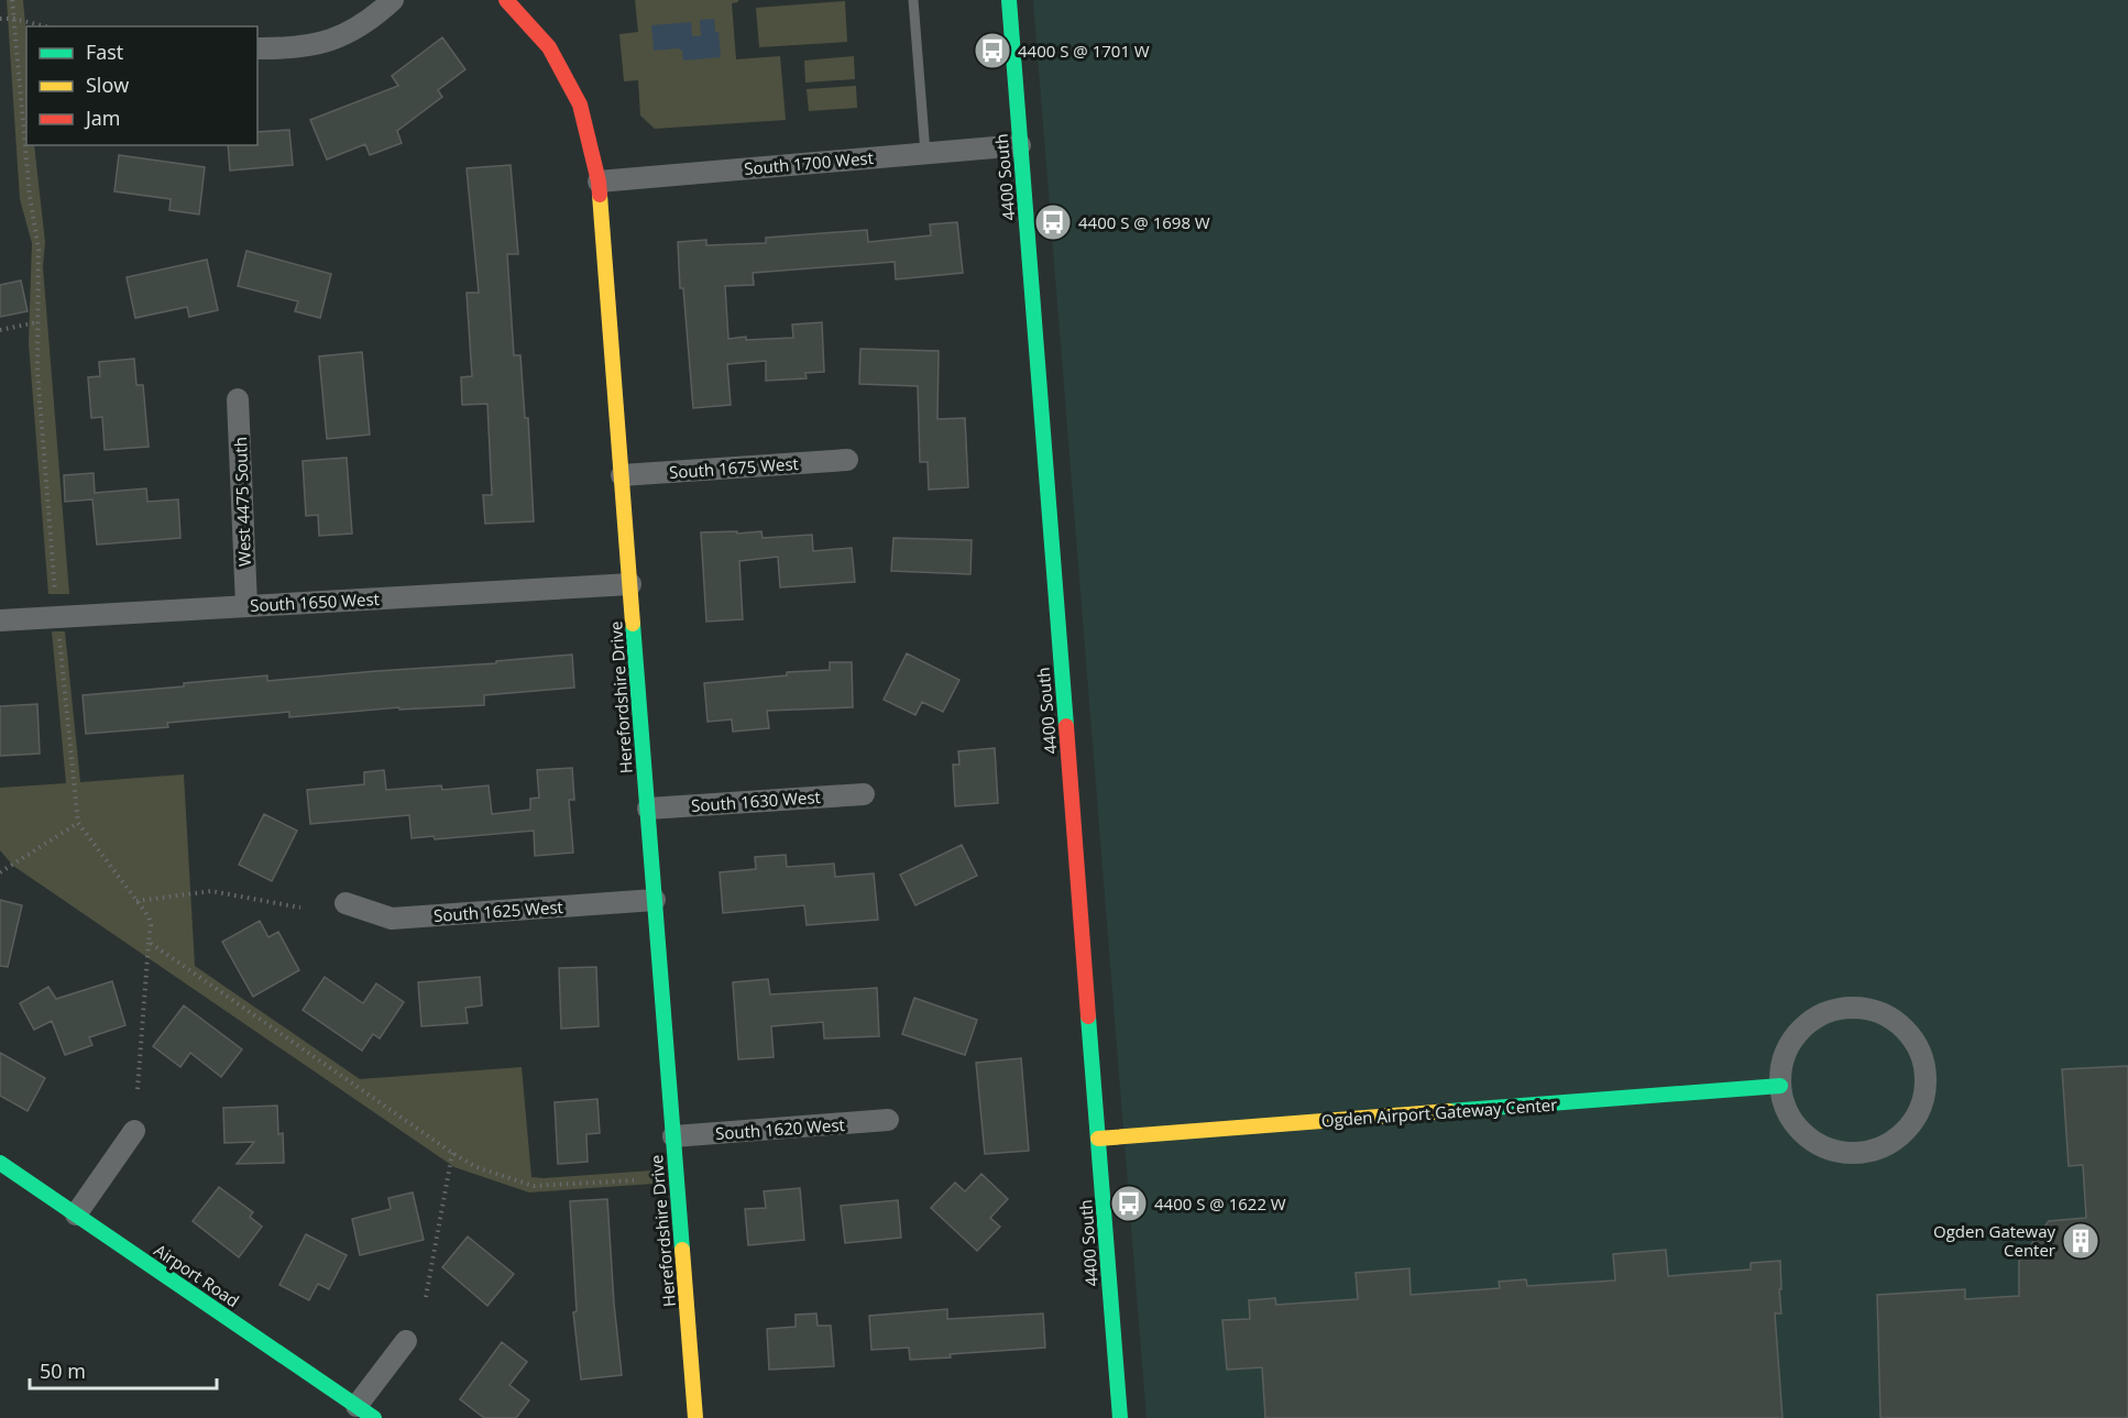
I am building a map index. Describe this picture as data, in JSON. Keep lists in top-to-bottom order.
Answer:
{
  "streets": {
    "street": [
      "South 1700 West",
      "4400 South",
      "South 1675 West",
      "West 4475 South",
      "South 1650 West",
      "Herefordshire Drive",
      "South 1630 West",
      "South 1625 West",
      "Ogden Airport Gateway Center",
      "South 1620 West",
      "Airport Road"
    ]
  },
  "crossings": [
    ["South 1700 West", "4400 South"],
    ["South 1700 West", "Herefordshire Drive"],
    ["4400 South", "Ogden Airport Gateway Center"],
    ["South 1675 West", "Herefordshire Drive"],
    ["West 4475 South", "South 1650 West"],
    ["South 1650 West", "Herefordshire Drive"],
    ["Herefordshire Drive", "South 1630 West"],
    ["Herefordshire Drive", "South 1625 West"],
    ["Herefordshire Drive", "South 1620 West"]
  ],
  "places": {
    "bus stop": ["4400 S @ 1701 W", "4400 S @ 1698 W", "4400 S @ 1622 W"],
    "building": ["Ogden Gateway Center"]
  },
  "legend": ["Fast", "Slow", "Jam"],
  "scale_bar": "50 m"
}
